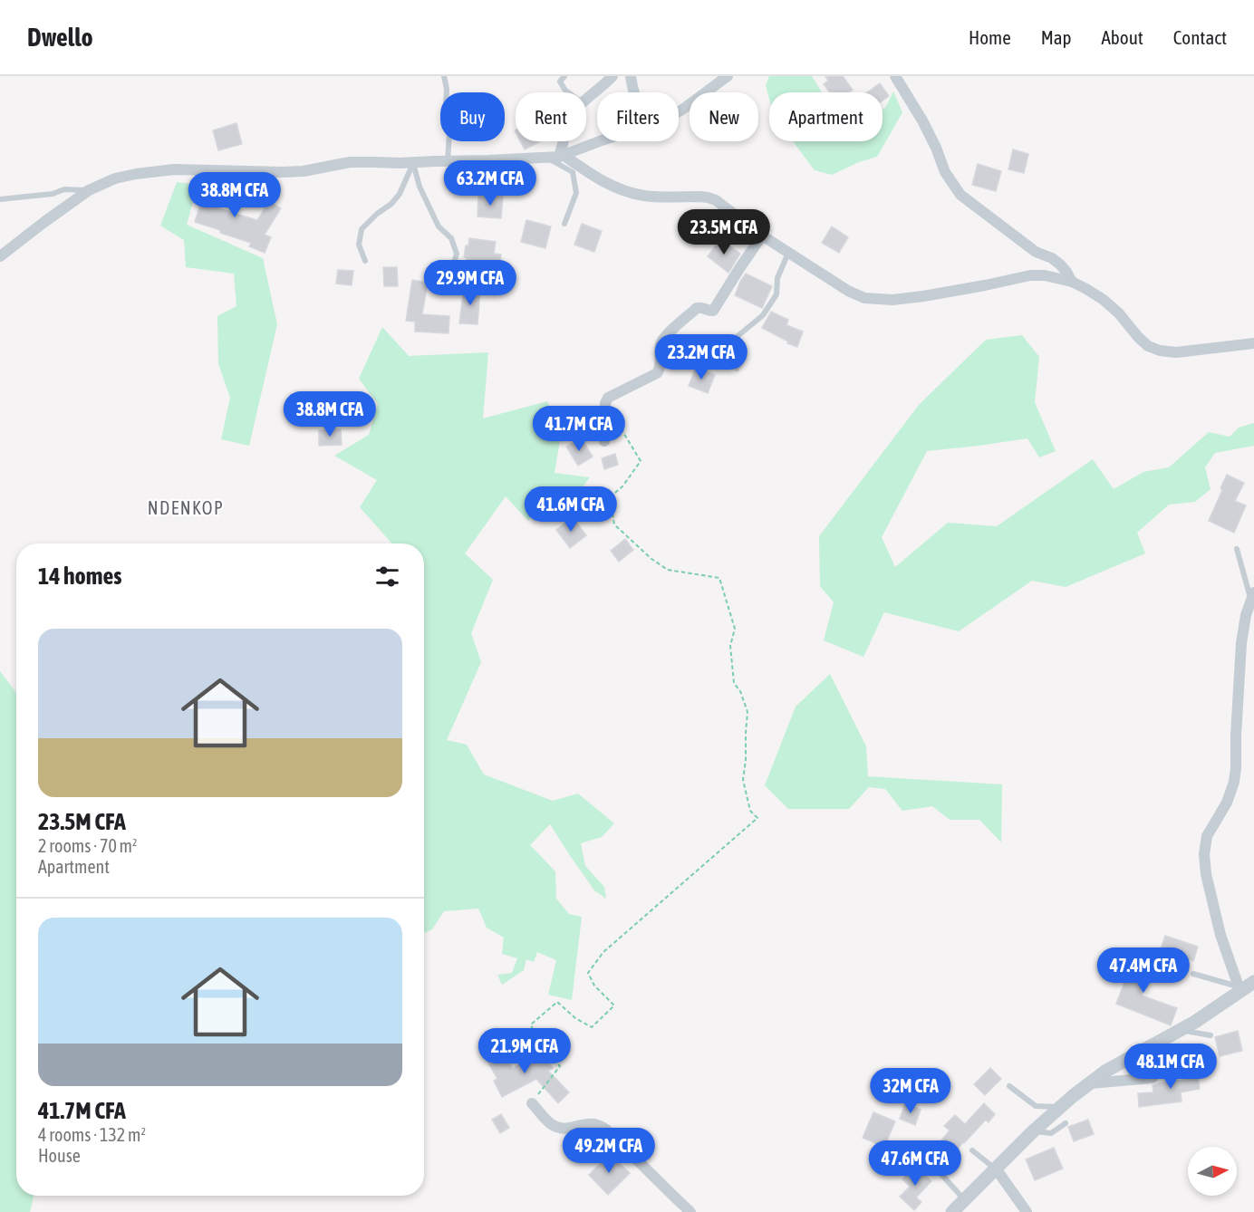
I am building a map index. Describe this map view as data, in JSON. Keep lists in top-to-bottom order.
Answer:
{
  "districts": ["NDENKOP"],
  "north": "right",
  "page": {
    "header": "Dwello",
    "nav": [
      "Home",
      "Map",
      "About",
      "Contact"
    ],
    "chip": [
      "Buy",
      "Rent",
      "Filters",
      "New",
      "Apartment"
    ],
    "price": [
      "63.2M CFA",
      "38.8M CFA",
      "23.5M CFA",
      "29.9M CFA",
      "23.2M CFA",
      "38.8M CFA",
      "41.7M CFA",
      "41.6M CFA",
      "47.4M CFA",
      "21.9M CFA",
      "48.1M CFA",
      "32M CFA",
      "49.2M CFA",
      "47.6M CFA"
    ],
    "heading": "14 homes",
    "list": [
      {
        "name": "23.5M CFA",
        "note": "2 rooms · 70 m² · Apartment"
      },
      {
        "name": "41.7M CFA",
        "note": "4 rooms · 132 m² · House"
      }
    ]
  }
}
